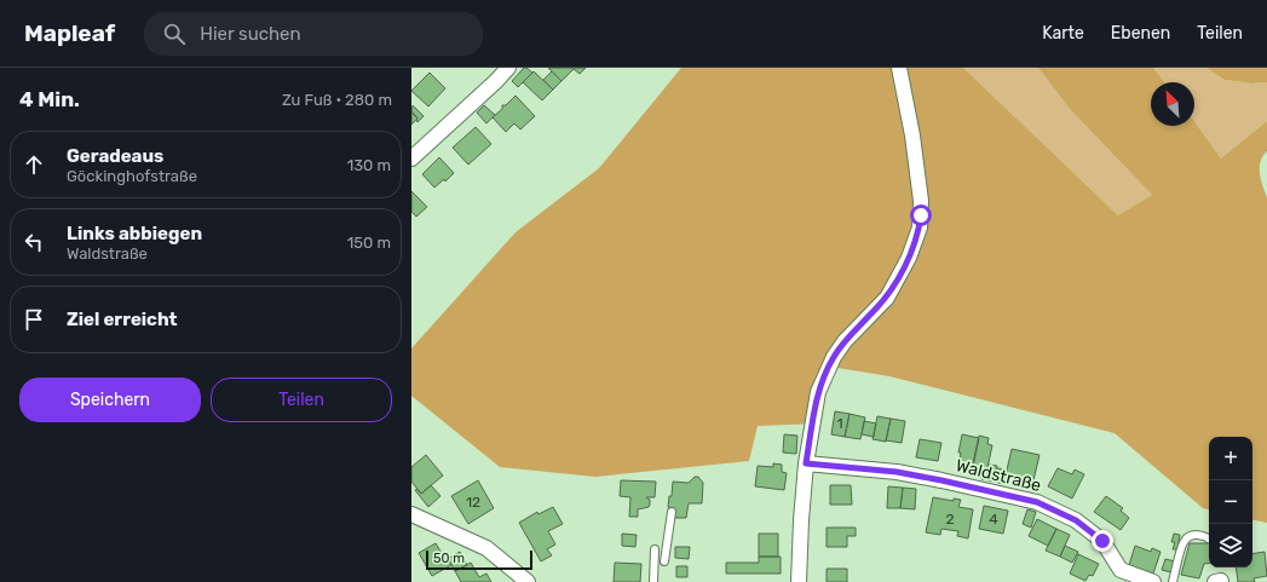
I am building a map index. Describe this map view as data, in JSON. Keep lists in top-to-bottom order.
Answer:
{
  "streets": {
    "street": ["Waldstraße"]
  },
  "house_numbers": [
    "1",
    "12",
    "2",
    "4"
  ],
  "scale_bar": "50 m",
  "north": "top left",
  "page": {
    "header": "Mapleaf",
    "search": "Hier suchen",
    "nav": ["Karte", "Ebenen", "Teilen"],
    "heading": ["4 Min.", "Zu Fuß · 280 m"],
    "list": [
      ["Geradeaus", "Göckinghofstraße", "130 m"],
      ["Links abbiegen", "Waldstraße", "150 m"],
      "Ziel erreicht"
    ],
    "buttons": ["Speichern", "Teilen"],
    "map_buttons": ["+", "−"],
    "scale": "50 m"
  }
}
